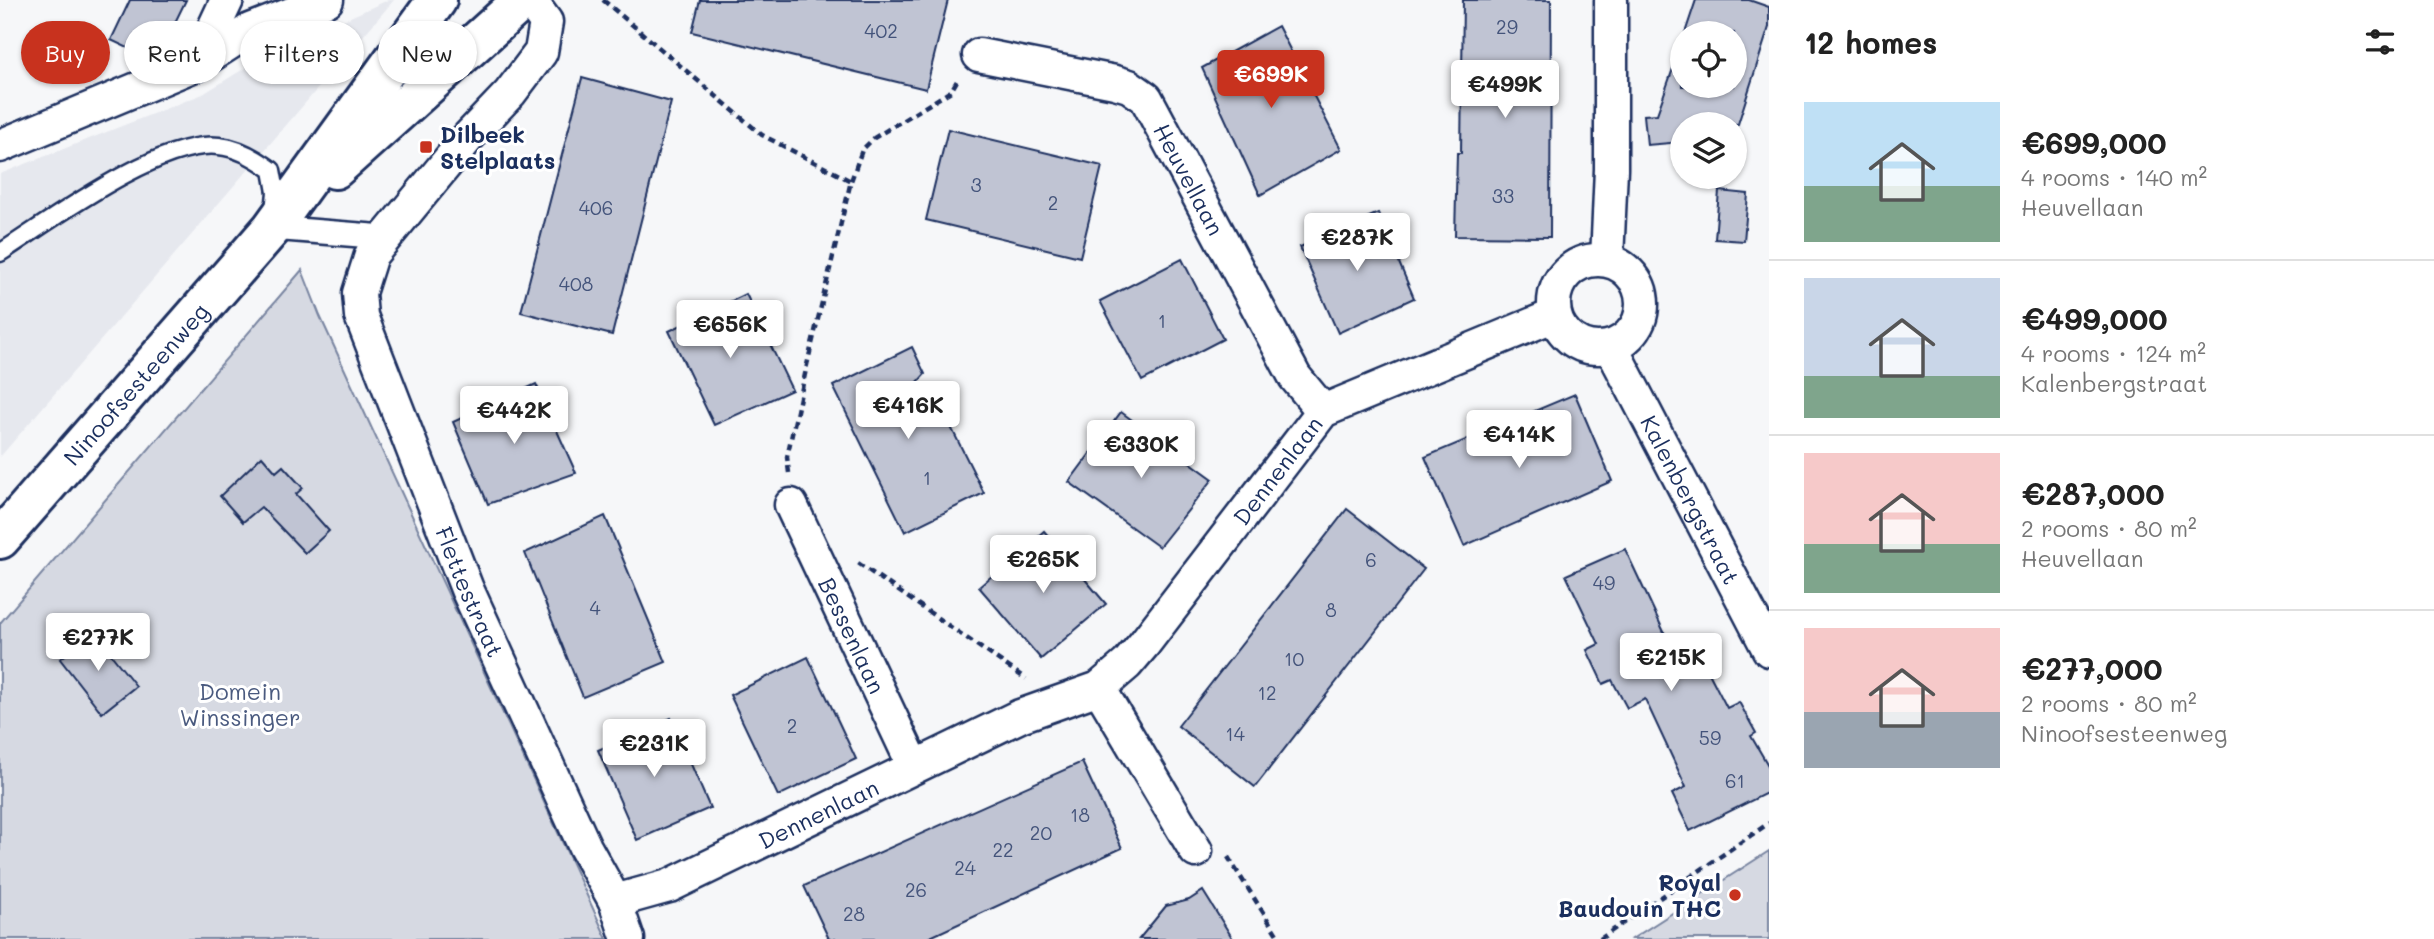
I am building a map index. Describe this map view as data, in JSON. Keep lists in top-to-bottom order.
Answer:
{
  "streets": {
    "main road": ["Ninoofsesteenweg"],
    "street": [
      "Heuvellaan",
      "Dennenlaan",
      "Kalenbergstraat",
      "Flettestraat",
      "Bessenlaan"
    ]
  },
  "crossings": [
    ["Heuvellaan", "Dennenlaan"],
    ["Dennenlaan", "Kalenbergstraat"],
    ["Dennenlaan", "Flettestraat"],
    ["Dennenlaan", "Bessenlaan"]
  ],
  "parks": ["Domein Winssinger"],
  "places": {
    "transit": ["Dilbeek Stelplaats"],
    "other": ["Royal Baudouin THC"]
  },
  "house_numbers": [
    "29",
    "402",
    "3",
    "33",
    "2",
    "406",
    "408",
    "1",
    "1",
    "6",
    "49",
    "4",
    "8",
    "10",
    "12",
    "2",
    "14",
    "59",
    "61",
    "18",
    "20",
    "22",
    "24",
    "26",
    "28"
  ],
  "page": {
    "heading": "12 homes",
    "chip": [
      "Buy",
      "Rent",
      "Filters",
      "New"
    ],
    "price": [
      "€699K",
      "€499K",
      "€287K",
      "€656K",
      "€416K",
      "€442K",
      "€414K",
      "€330K",
      "€265K",
      "€277K",
      "€215K",
      "€231K"
    ],
    "list": [
      {
        "name": "€699,000",
        "note": "4 rooms · 140 m² · Heuvellaan"
      },
      {
        "name": "€499,000",
        "note": "4 rooms · 124 m² · Kalenbergstraat"
      },
      {
        "name": "€287,000",
        "note": "2 rooms · 80 m² · Heuvellaan"
      },
      {
        "name": "€277,000",
        "note": "2 rooms · 80 m² · Ninoofsesteenweg"
      }
    ]
  }
}
